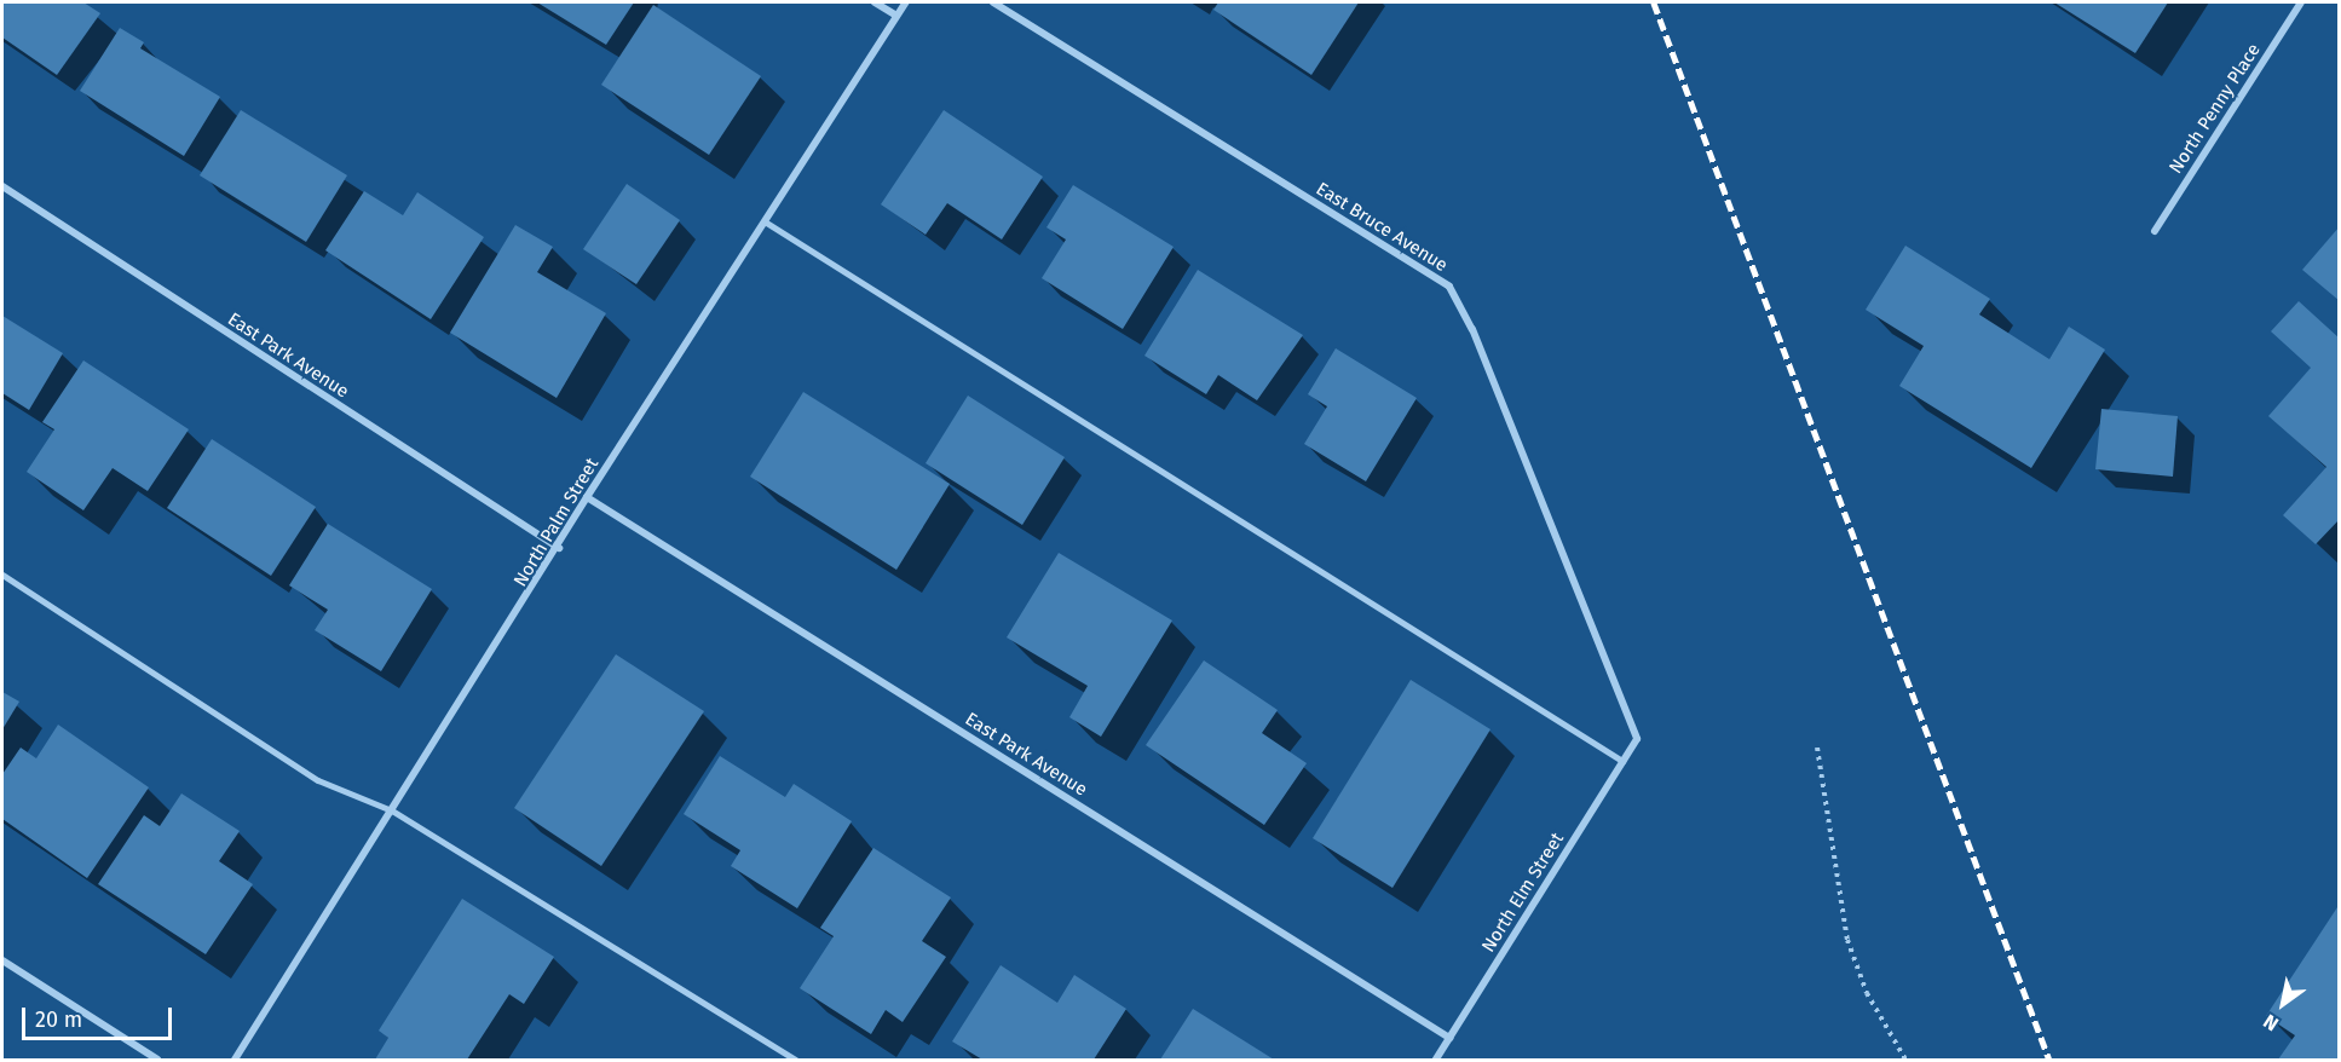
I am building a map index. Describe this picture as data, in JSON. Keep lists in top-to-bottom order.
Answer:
{
  "streets": {
    "street": [
      "North Penny Place",
      "East Bruce Avenue",
      "East Park Avenue",
      "North Palm Street",
      "North Elm Street"
    ]
  },
  "crossings": [
    ["East Bruce Avenue", "North Elm Street"],
    ["East Park Avenue", "North Palm Street"],
    ["East Park Avenue", "North Elm Street"]
  ],
  "scale_bar": "20 m",
  "north": "bottom left"
}
